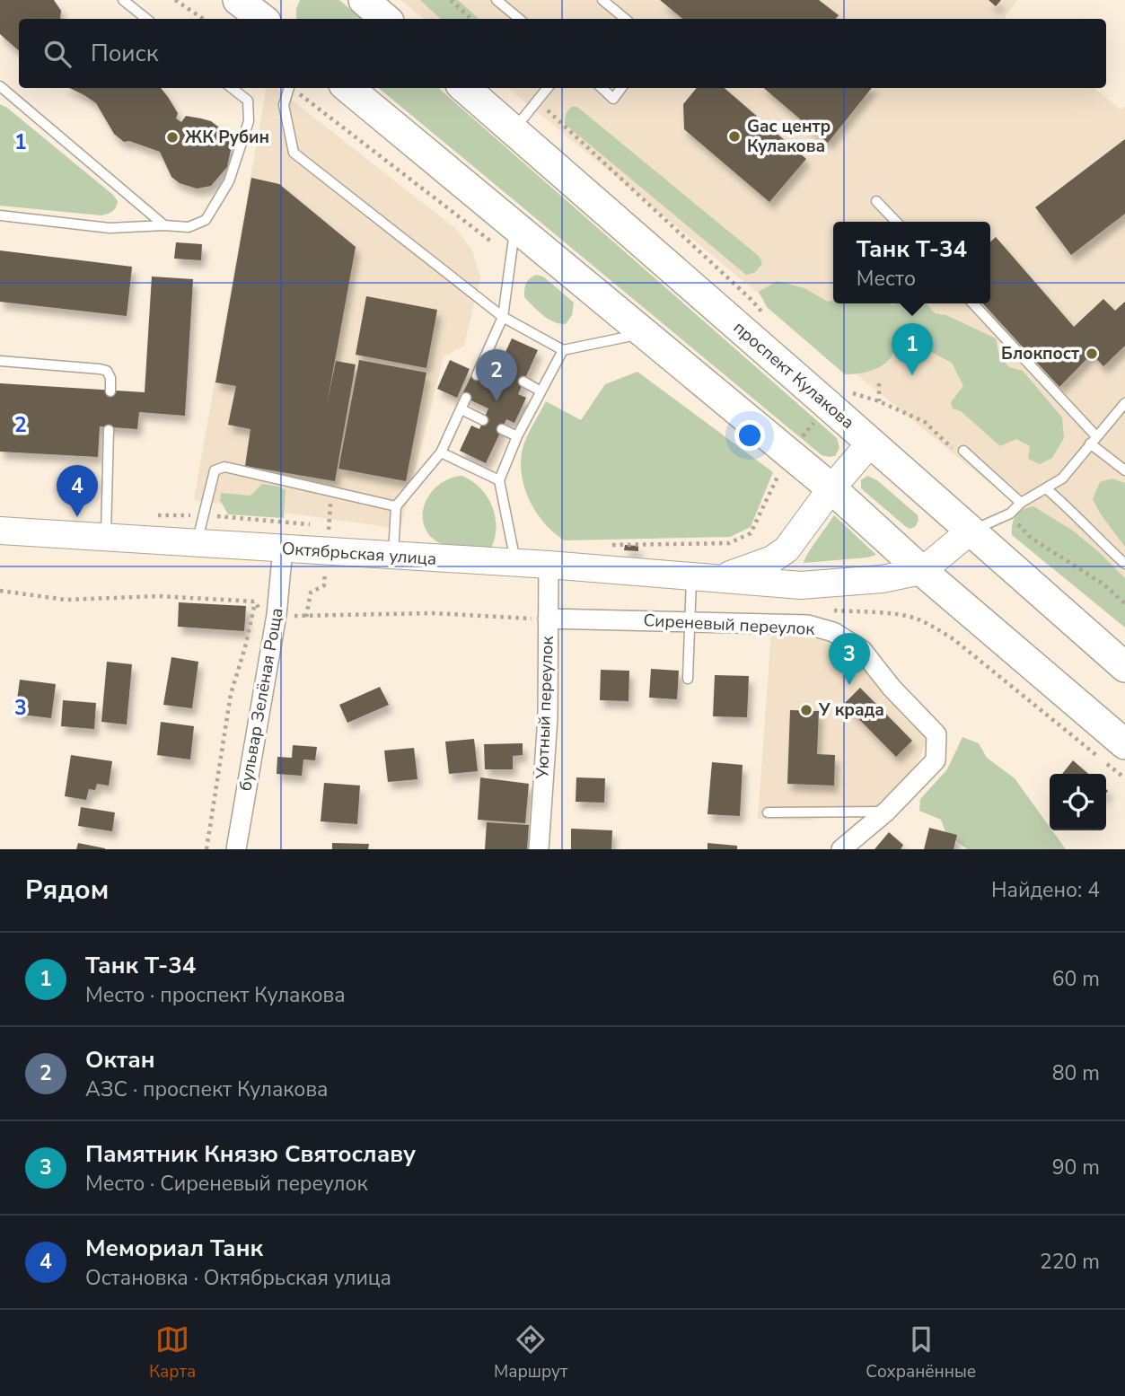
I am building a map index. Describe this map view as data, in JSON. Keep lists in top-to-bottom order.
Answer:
{
  "streets": {
    "main road": ["проспект Кулакова", "Октябрьская улица"],
    "street": ["Сиреневый переулок", "бульвар Зелёная Роща", "Уютный переулок"]
  },
  "crossings": [
    ["проспект Кулакова", "Октябрьская улица"],
    ["Октябрьская улица", "бульвар Зелёная Роща"],
    ["Октябрьская улица", "Уютный переулок"],
    ["Сиреневый переулок", "Уютный переулок"]
  ],
  "places": [
    "Gac центр Кулакова",
    "ЖК Рубин",
    "Блокпост",
    "У крада"
  ],
  "page": {
    "search": "Поиск",
    "popup": ["Танк Т-34", "Место"],
    "pins": [
      "1",
      "2",
      "4",
      "3"
    ],
    "heading": ["Рядом", "Найдено: 4"],
    "list": [
      {
        "mark": "1",
        "name": "Танк Т-34",
        "note": "Место · проспект Кулакова",
        "value": "60 m"
      },
      {
        "mark": "2",
        "name": "Октан",
        "note": "АЗС · проспект Кулакова",
        "value": "80 m"
      },
      {
        "mark": "3",
        "name": "Памятник Князю Святославу",
        "note": "Место · Сиреневый переулок",
        "value": "90 m"
      },
      {
        "mark": "4",
        "name": "Мемориал Танк",
        "note": "Остановка · Октябрьская улица",
        "value": "220 m"
      }
    ],
    "nav": ["Карта", "Маршрут", "Сохранённые"]
  },
  "grid": {
    "rows": ["1", "2", "3"]
  }
}
